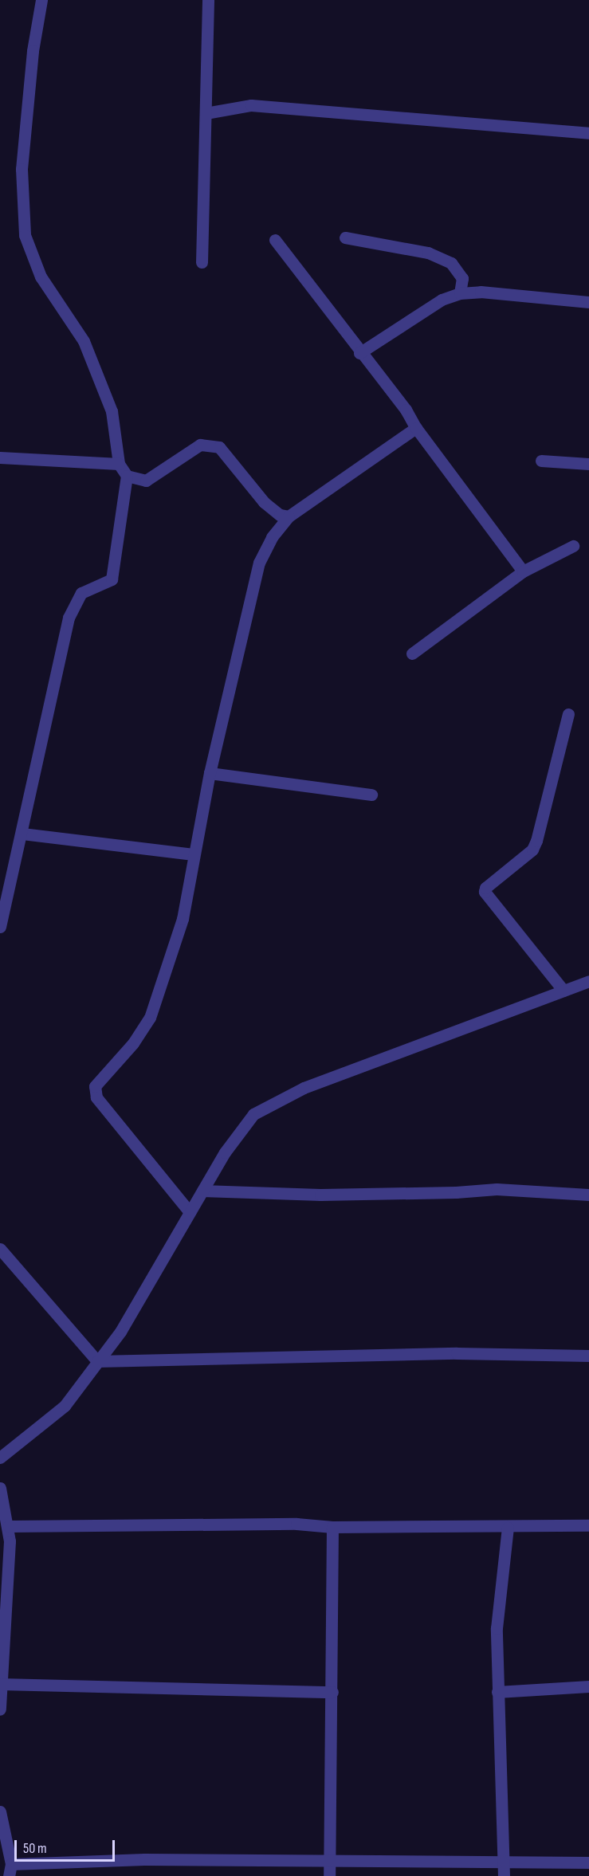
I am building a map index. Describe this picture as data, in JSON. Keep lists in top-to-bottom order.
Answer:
{
  "scale_bar": "50 m"
}
